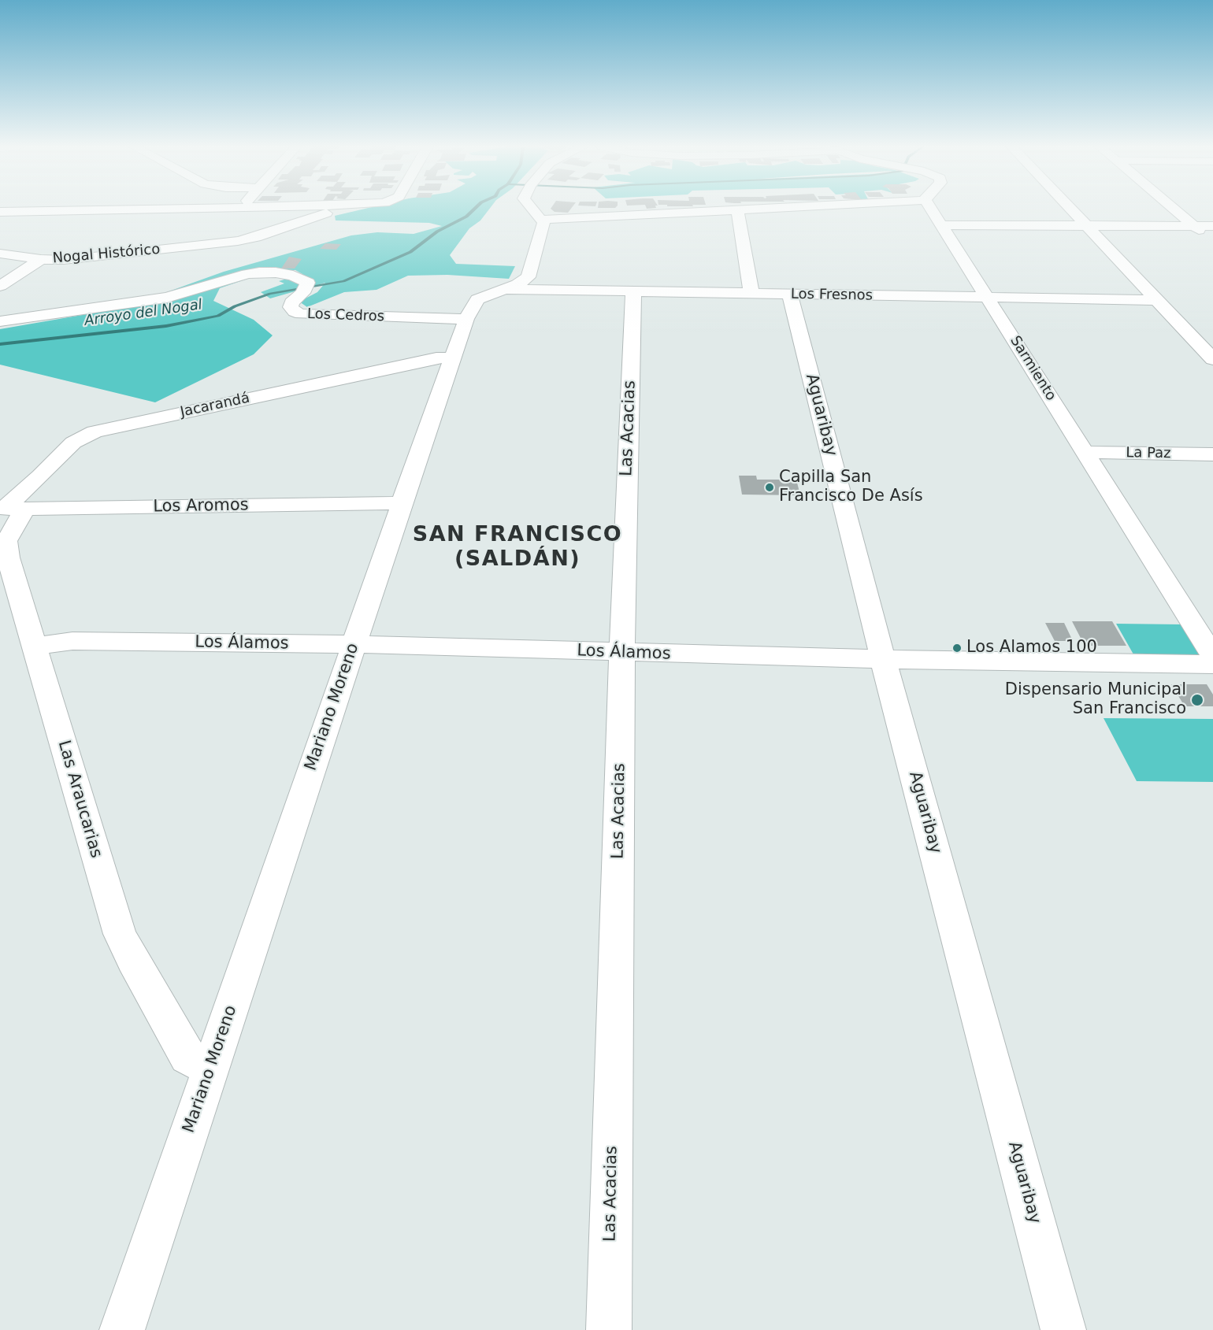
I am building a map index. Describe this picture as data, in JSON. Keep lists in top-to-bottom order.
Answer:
{
  "streets": {
    "street": [
      "Nogal Histórico",
      "Los Fresnos",
      "Los Cedros",
      "Sarmiento",
      "Jacarandá",
      "Aguaribay",
      "Las Acacias",
      "La Paz",
      "Los Aromos",
      "Los Álamos",
      "Mariano Moreno",
      "Las Araucarias"
    ]
  },
  "crossings": [
    ["Los Fresnos", "Sarmiento"],
    ["Los Fresnos", "Aguaribay"],
    ["Los Fresnos", "Las Acacias"],
    ["Los Fresnos", "Mariano Moreno"],
    ["Los Cedros", "Mariano Moreno"],
    ["Sarmiento", "La Paz"],
    ["Jacarandá", "Los Aromos"],
    ["Jacarandá", "Mariano Moreno"],
    ["Jacarandá", "Las Araucarias"],
    ["Aguaribay", "Los Álamos"],
    ["Las Acacias", "Los Álamos"],
    ["Los Aromos", "Mariano Moreno"],
    ["Los Aromos", "Las Araucarias"],
    ["Los Álamos", "Mariano Moreno"],
    ["Los Álamos", "Las Araucarias"],
    ["Mariano Moreno", "Las Araucarias"]
  ],
  "districts": ["SAN FRANCISCO (SALDÁN)"],
  "water": ["Arroyo del Nogal"],
  "places": ["Capilla San Francisco De Asís", "Los Alamos 100", "Dispensario Municipal San Francisco"]
}
